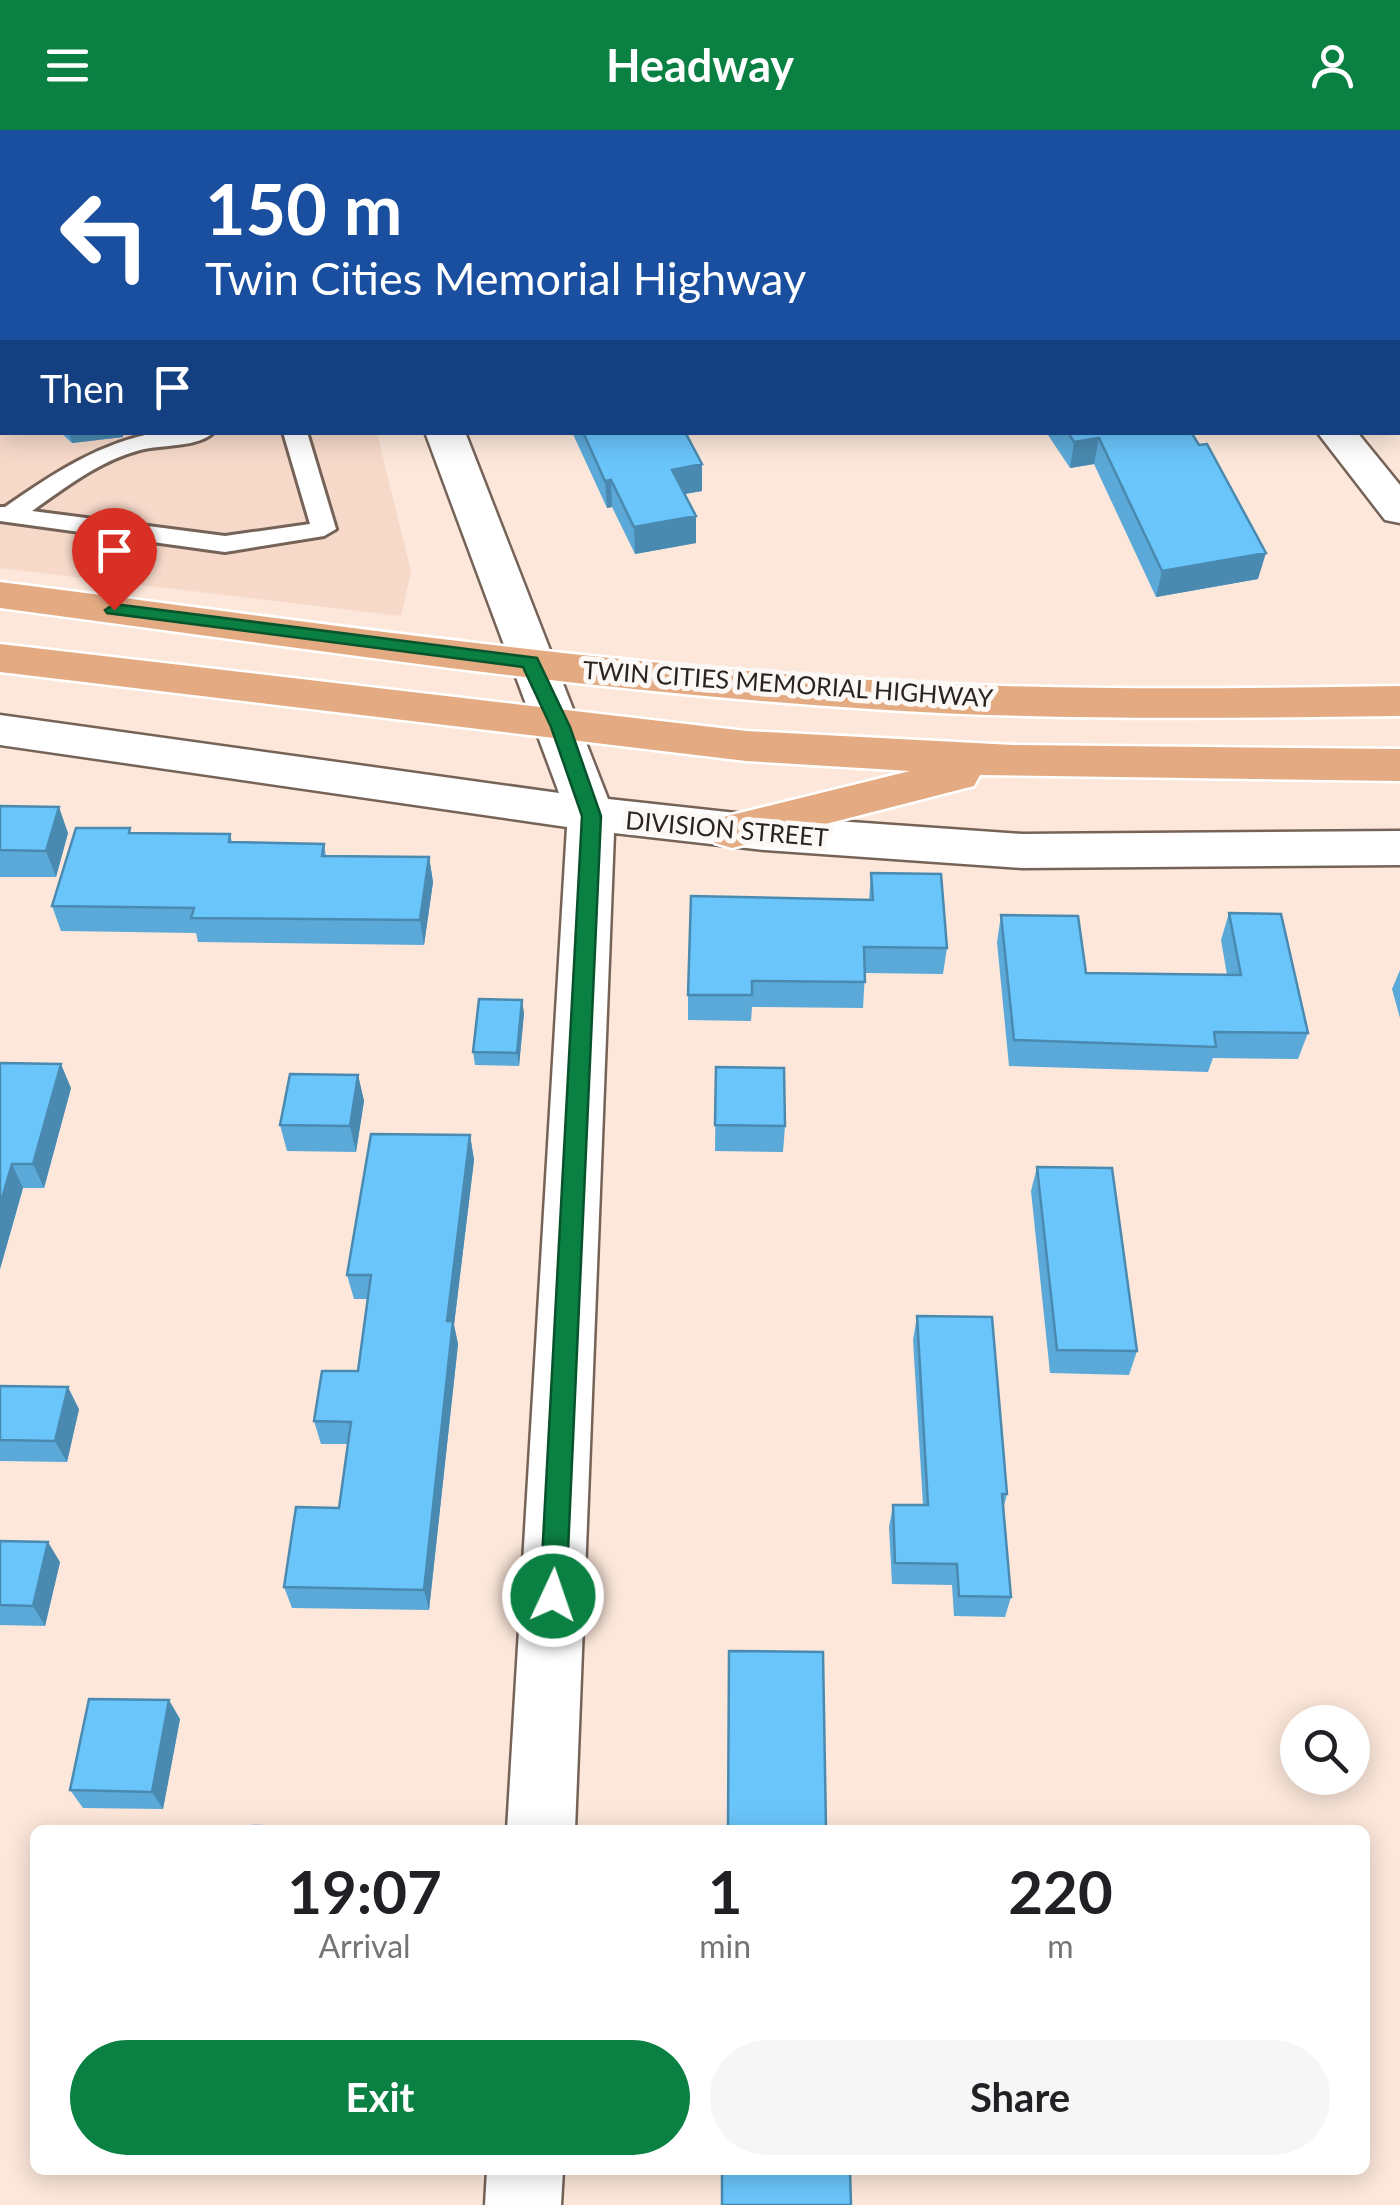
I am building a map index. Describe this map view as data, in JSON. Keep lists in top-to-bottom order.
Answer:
{
  "streets": {
    "main road": ["TWIN CITIES MEMORIAL HIGHWAY"],
    "street": ["DIVISION STREET"]
  },
  "page": {
    "header": "Headway",
    "turn": ["150 m", "Twin Cities Memorial Highway"],
    "then": "Then",
    "eta": [
      "19:07",
      "Arrival",
      "1",
      "min",
      "220",
      "m"
    ],
    "buttons": ["Exit", "Share"]
  }
}
